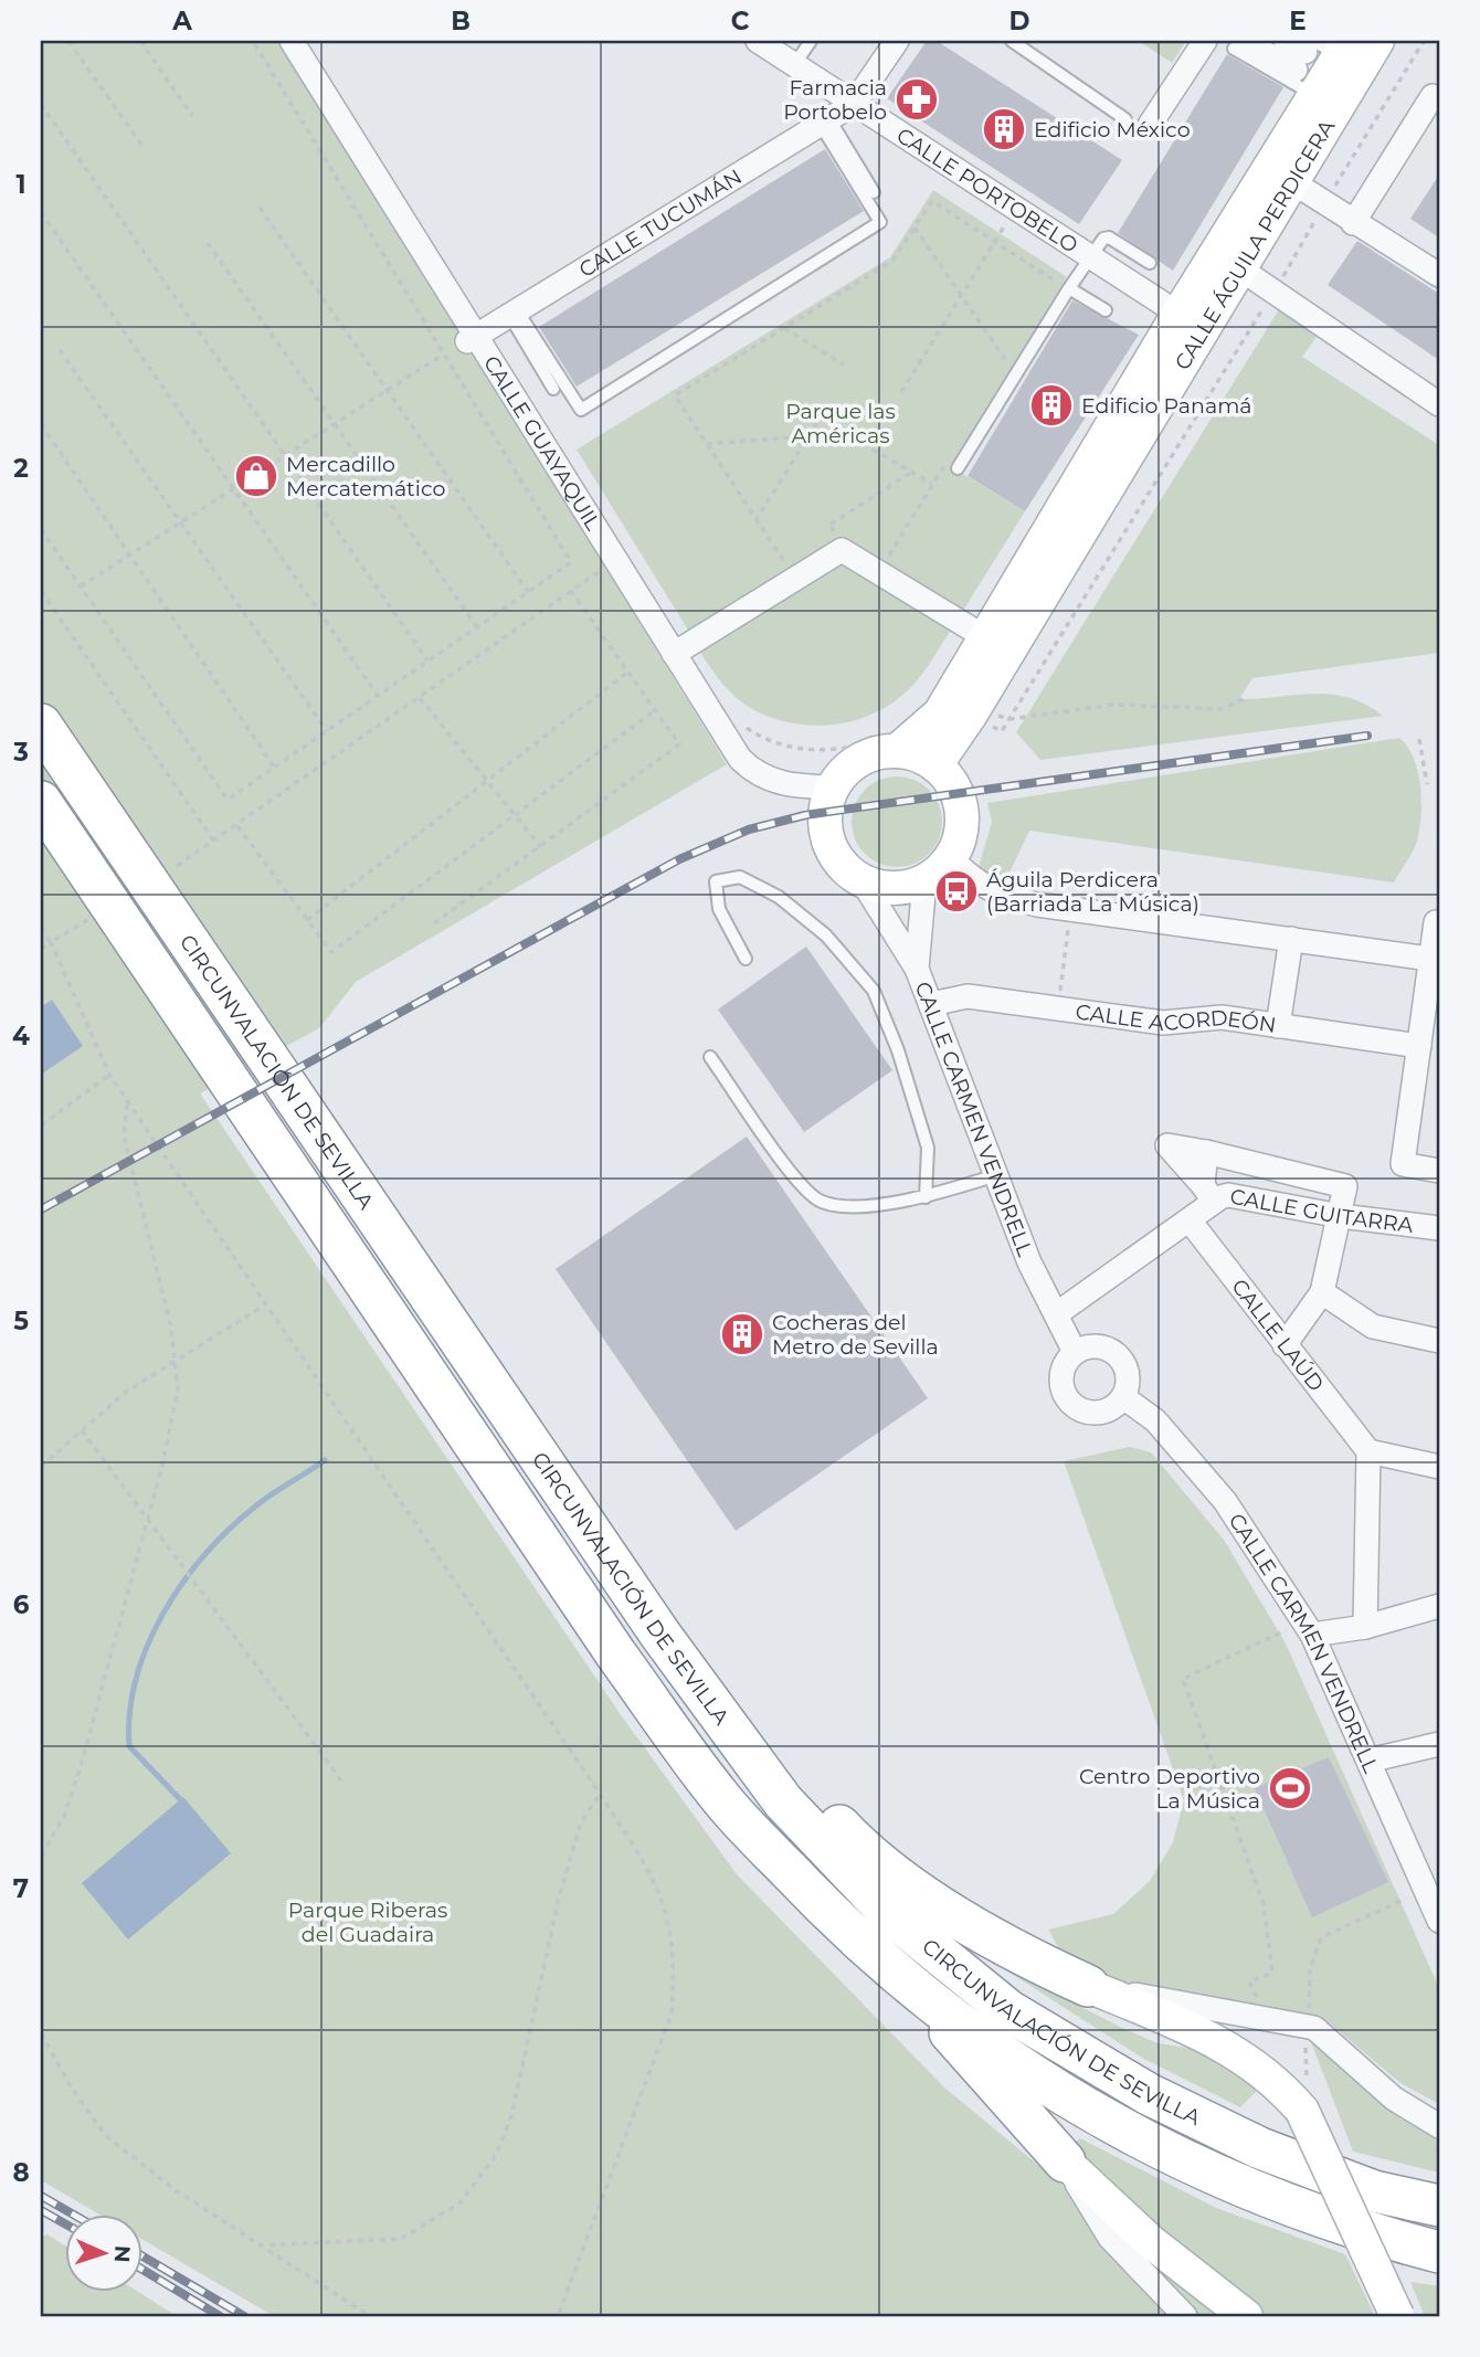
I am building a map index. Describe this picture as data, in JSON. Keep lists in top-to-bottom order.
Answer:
{
  "streets": {
    "highway": ["CIRCUNVALACIÓN DE SEVILLA"],
    "street": [
      "CALLE PORTOBELO",
      "CALLE TUCUMÁN",
      "CALLE ÁGUILA PERDICERA",
      "CALLE GUAYAQUIL",
      "CALLE ACORDEÓN",
      "CALLE CARMEN VENDRELL",
      "CALLE GUITARRA",
      "CALLE LAÚD"
    ]
  },
  "crossings": [
    ["CALLE PORTOBELO", "CALLE TUCUMÁN"],
    ["CALLE PORTOBELO", "CALLE ÁGUILA PERDICERA"],
    ["CALLE TUCUMÁN", "CALLE GUAYAQUIL"],
    ["CALLE ÁGUILA PERDICERA", "CALLE GUAYAQUIL"],
    ["CALLE ÁGUILA PERDICERA", "CALLE CARMEN VENDRELL"],
    ["CALLE GUAYAQUIL", "CALLE CARMEN VENDRELL"],
    ["CALLE ACORDEÓN", "CALLE CARMEN VENDRELL"],
    ["CALLE CARMEN VENDRELL", "CALLE GUITARRA"],
    ["CALLE GUITARRA", "CALLE LAÚD"]
  ],
  "parks": ["Parque las Américas", "Parque Riberas del Guadaira"],
  "places": {
    "pharmacy": ["Farmacia Portobelo"],
    "building": ["Edificio México", "Edificio Panamá", "Cocheras del Metro de Sevilla"],
    "shop": ["Mercadillo Mercatemático"],
    "bus stop": ["Águila Perdicera (Barriada La Música)"],
    "sports": ["Centro Deportivo La Música"]
  },
  "north": "right",
  "grid": {
    "columns": [
      "A",
      "B",
      "C",
      "D",
      "E"
    ],
    "rows": [
      "1",
      "2",
      "3",
      "4",
      "5",
      "6",
      "7",
      "8"
    ]
  }
}
